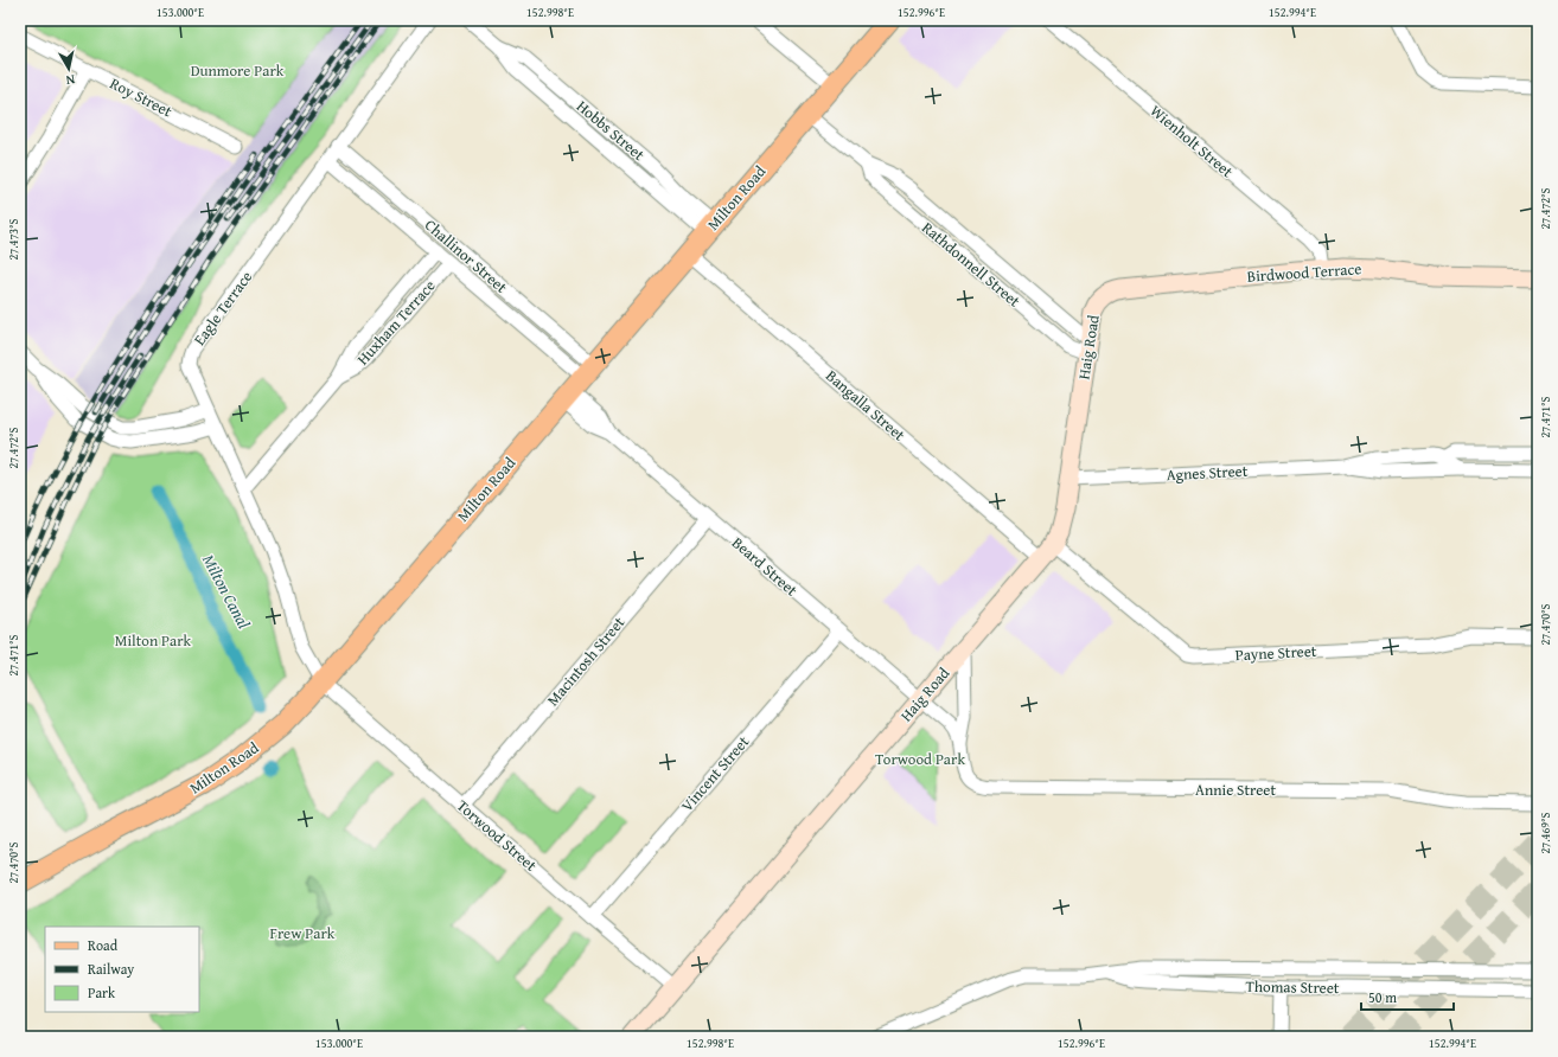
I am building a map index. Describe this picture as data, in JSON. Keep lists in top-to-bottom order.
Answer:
{
  "streets": {
    "main road": ["Milton Road"],
    "street": [
      "Roy Street",
      "Hobbs Street",
      "Wienholt Street",
      "Challinor Street",
      "Rathdonnell Street",
      "Birdwood Terrace",
      "Eagle Terrace",
      "Huxham Terrace",
      "Haig Road",
      "Bangalla Street",
      "Agnes Street",
      "Beard Street",
      "Payne Street",
      "Macintosh Street",
      "Vincent Street",
      "Annie Street",
      "Torwood Street",
      "Thomas Street"
    ]
  },
  "crossings": [
    ["Hobbs Street", "Milton Road"],
    ["Wienholt Street", "Birdwood Terrace"],
    ["Milton Road", "Challinor Street"],
    ["Milton Road", "Rathdonnell Street"],
    ["Milton Road", "Eagle Terrace"],
    ["Milton Road", "Bangalla Street"],
    ["Milton Road", "Beard Street"],
    ["Milton Road", "Torwood Street"],
    ["Challinor Street", "Eagle Terrace"],
    ["Challinor Street", "Huxham Terrace"],
    ["Challinor Street", "Beard Street"],
    ["Rathdonnell Street", "Haig Road"],
    ["Birdwood Terrace", "Haig Road"],
    ["Eagle Terrace", "Huxham Terrace"],
    ["Eagle Terrace", "Torwood Street"],
    ["Haig Road", "Bangalla Street"],
    ["Haig Road", "Agnes Street"],
    ["Haig Road", "Beard Street"],
    ["Haig Road", "Payne Street"],
    ["Haig Road", "Annie Street"],
    ["Haig Road", "Torwood Street"],
    ["Bangalla Street", "Payne Street"],
    ["Beard Street", "Macintosh Street"],
    ["Beard Street", "Vincent Street"],
    ["Beard Street", "Annie Street"],
    ["Macintosh Street", "Torwood Street"],
    ["Vincent Street", "Torwood Street"]
  ],
  "water": ["Milton Canal"],
  "parks": [
    "Dunmore Park",
    "Milton Park",
    "Torwood Park",
    "Frew Park"
  ],
  "legend": ["Road", "Railway", "Park"],
  "scale_bar": "50 m",
  "north": "bottom",
  "coordinates": [
    "153.000°E",
    "152.998°E",
    "152.996°E",
    "152.994°E",
    "27.472°S",
    "27.473°S",
    "27.471°S",
    "27.470°S",
    "27.469°S"
  ]
}
